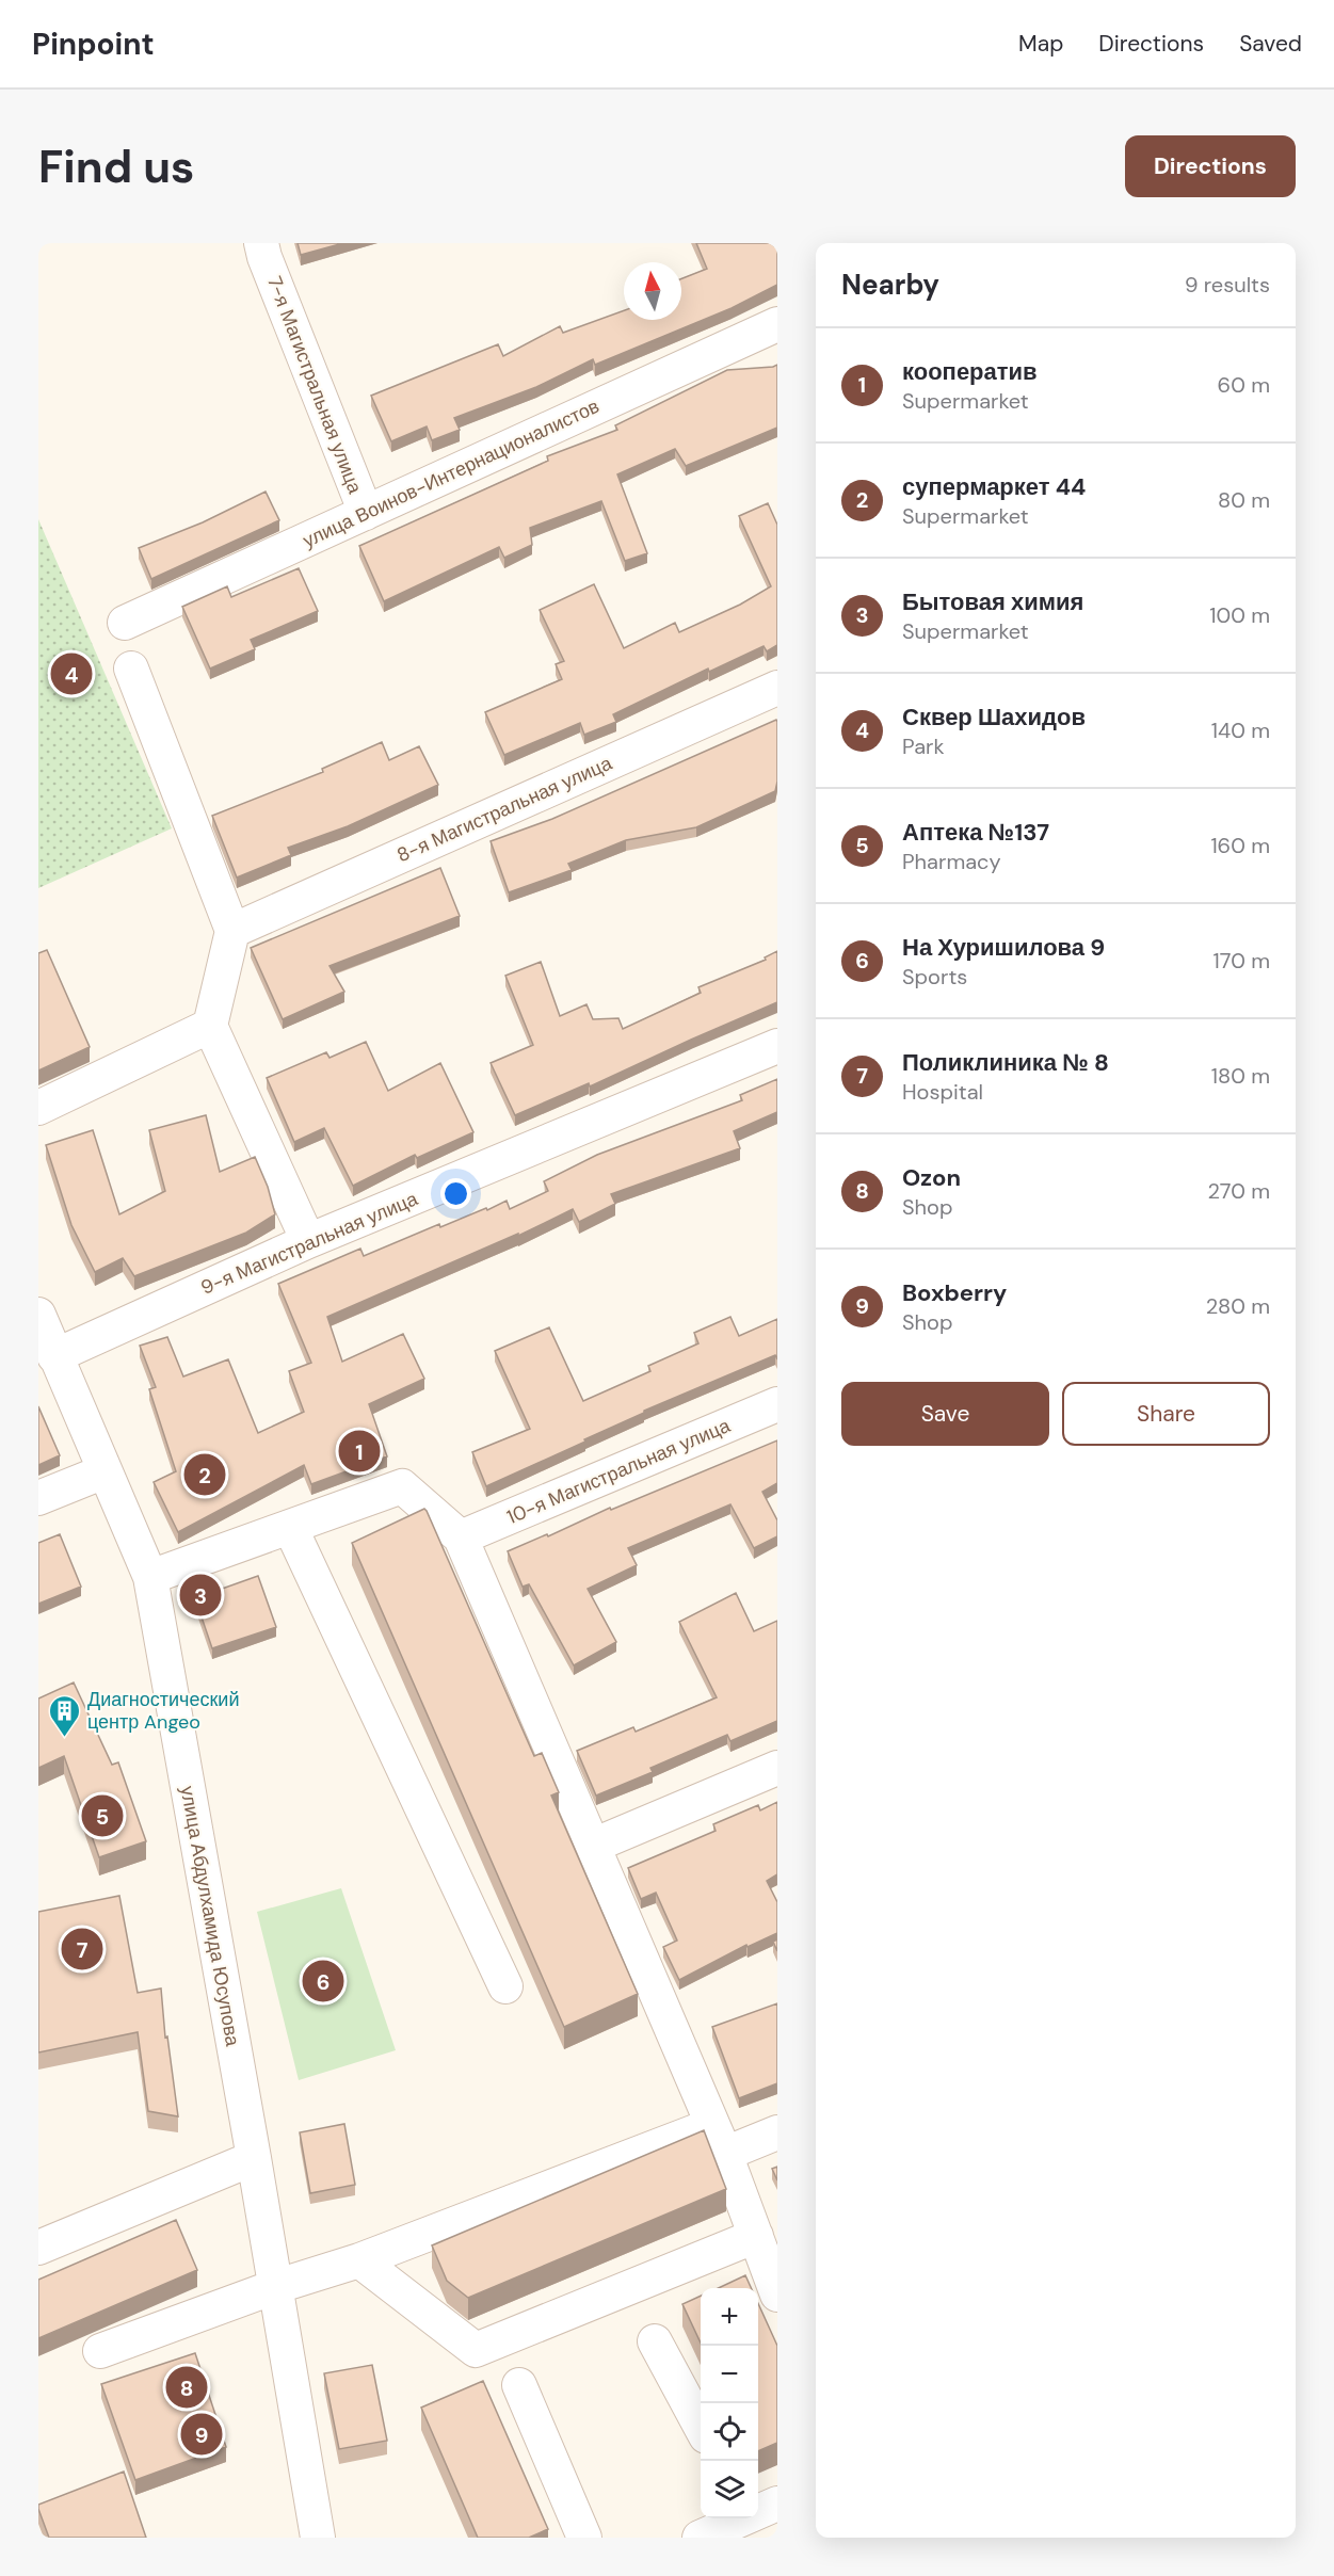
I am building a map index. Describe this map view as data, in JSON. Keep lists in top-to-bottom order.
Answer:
{
  "streets": {
    "street": [
      "7-я Магистральная улица",
      "улица Воинов-Интернационалистов",
      "8-я Магистральная улица",
      "9-я Магистральная улица",
      "10-я Магистральная улица",
      "улица Абдулхамида Юсупова"
    ]
  },
  "crossings": [
    ["7-я Магистральная улица", "улица Воинов-Интернационалистов"],
    ["9-я Магистральная улица", "улица Абдулхамида Юсупова"]
  ],
  "places": {
    "building": ["Диагностический центр Angeo"]
  },
  "north": "top",
  "page": {
    "header": "Pinpoint",
    "nav": ["Map", "Directions", "Saved"],
    "buttons": [
      "Directions",
      ["Save", "Share"]
    ],
    "title": "Find us",
    "heading": ["Nearby", "9 results"],
    "list": [
      {
        "mark": "1",
        "name": "кооператив",
        "note": "Supermarket",
        "value": "60 m"
      },
      {
        "mark": "2",
        "name": "супермаркет 44",
        "note": "Supermarket",
        "value": "80 m"
      },
      {
        "mark": "3",
        "name": "Бытовая химия",
        "note": "Supermarket",
        "value": "100 m"
      },
      {
        "mark": "4",
        "name": "Сквер Шахидов",
        "note": "Park",
        "value": "140 m"
      },
      {
        "mark": "5",
        "name": "Аптека №137",
        "note": "Pharmacy",
        "value": "160 m"
      },
      {
        "mark": "6",
        "name": "На Хуришилова 9",
        "note": "Sports",
        "value": "170 m"
      },
      {
        "mark": "7",
        "name": "Поликлиника № 8",
        "note": "Hospital",
        "value": "180 m"
      },
      {
        "mark": "8",
        "name": "Ozon",
        "note": "Shop",
        "value": "270 m"
      },
      {
        "mark": "9",
        "name": "Boxberry",
        "note": "Shop",
        "value": "280 m"
      }
    ],
    "pins": [
      "4",
      "1",
      "2",
      "3",
      "5",
      "7",
      "6",
      "8",
      "9"
    ],
    "map_buttons": ["+", "−"]
  }
}
